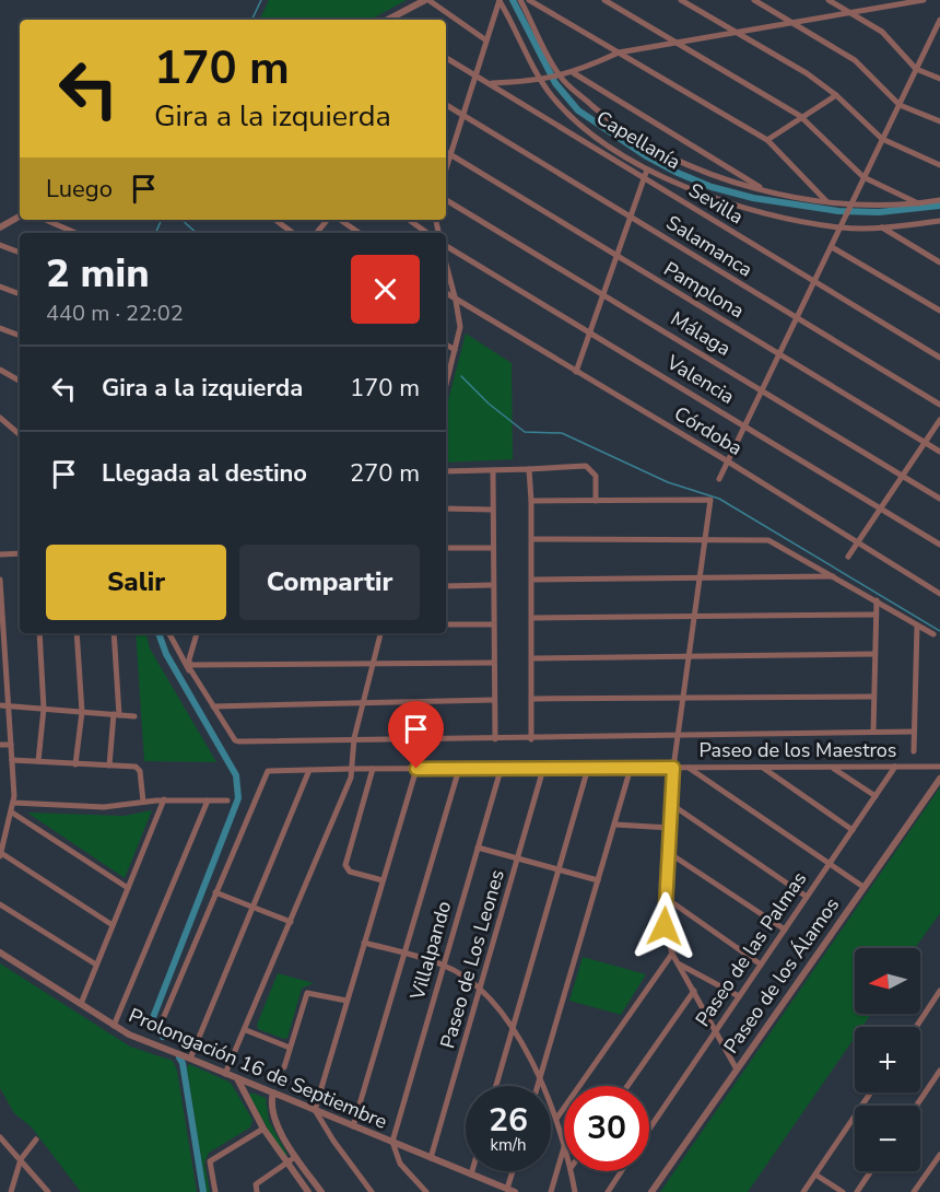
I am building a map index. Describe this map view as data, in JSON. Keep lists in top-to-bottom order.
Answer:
{
  "streets": {
    "street": [
      "Capellanía",
      "Sevilla",
      "Salamanca",
      "Pamplona",
      "Málaga",
      "Valencia",
      "Córdoba",
      "Paseo de los Maestros",
      "Paseo de las Palmas",
      "Villalpando",
      "Paseo de Los Leones",
      "Paseo de los Álamos",
      "Prolongación 16 de Septiembre"
    ]
  },
  "crossings": [
    ["Paseo de los Maestros", "Paseo de las Palmas"],
    ["Paseo de los Maestros", "Villalpando"],
    ["Paseo de los Maestros", "Paseo de Los Leones"],
    ["Paseo de las Palmas", "Paseo de los Álamos"],
    ["Villalpando", "Prolongación 16 de Septiembre"],
    ["Paseo de Los Leones", "Prolongación 16 de Septiembre"]
  ],
  "north": "left",
  "page": {
    "turn": ["170 m", "Gira a la izquierda"],
    "then": "Luego",
    "heading": ["2 min", "440 m · 22:02"],
    "list": [
      {
        "name": "Gira a la izquierda",
        "value": "170 m"
      },
      {
        "name": "Llegada al destino",
        "value": "270 m"
      }
    ],
    "buttons": ["Salir", "Compartir"],
    "map_buttons": ["+", "−"],
    "speed": "26 km/h",
    "limit": "30"
  }
}
